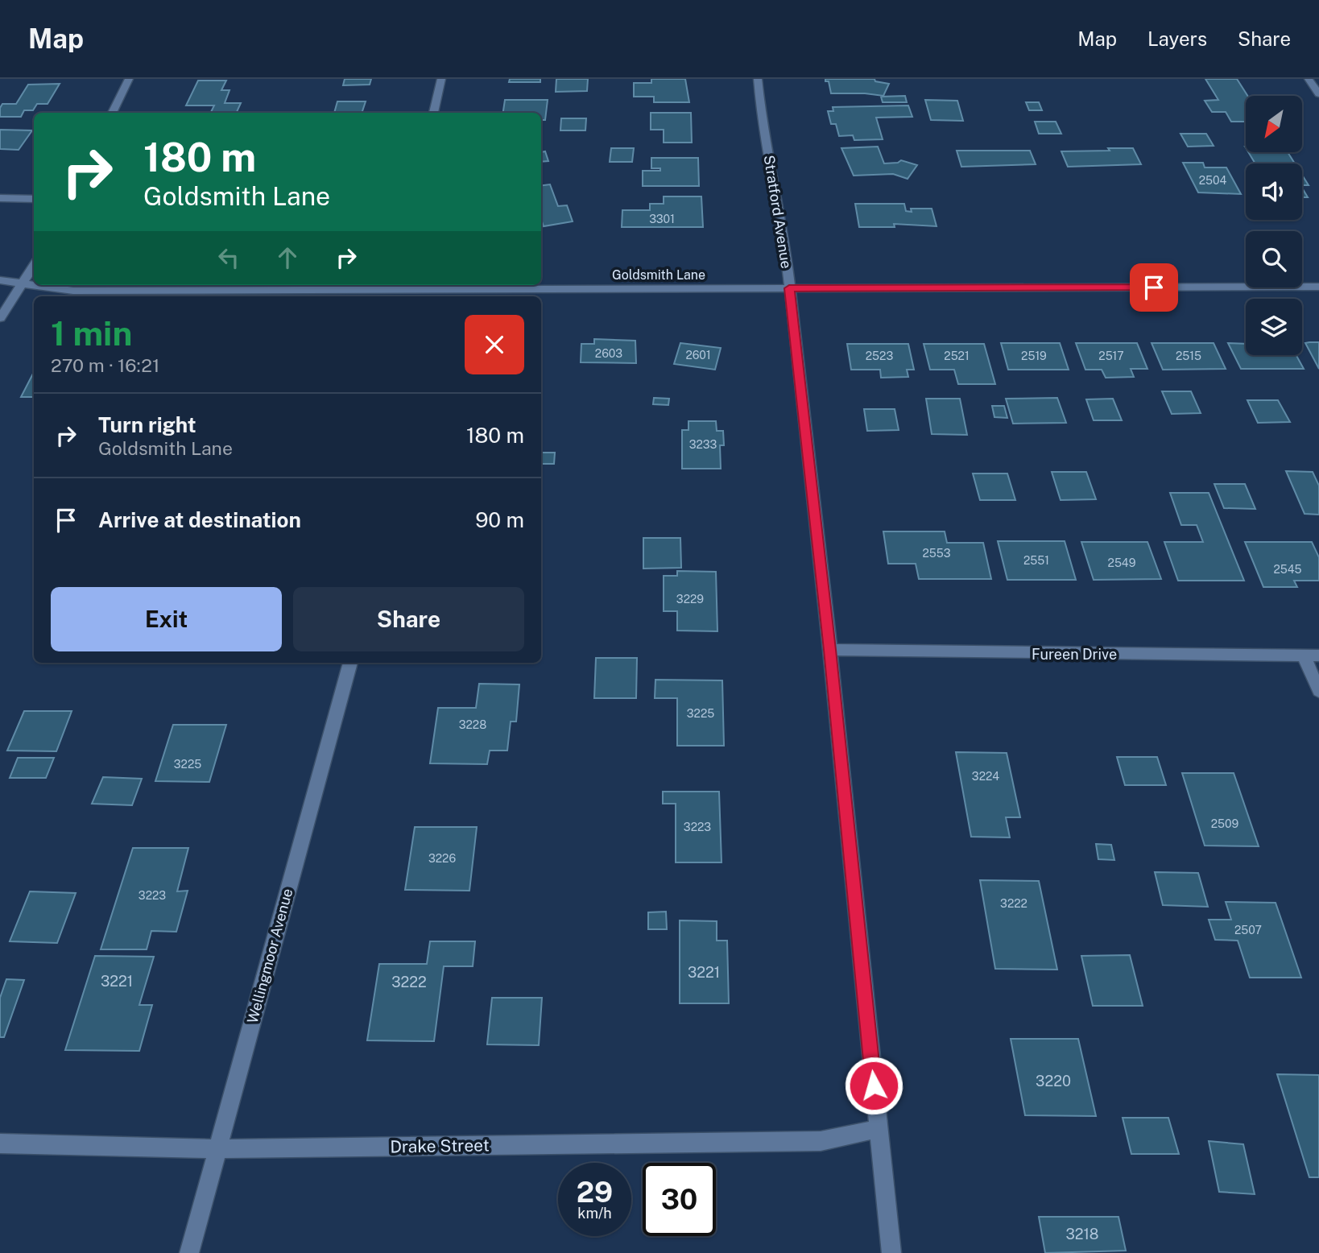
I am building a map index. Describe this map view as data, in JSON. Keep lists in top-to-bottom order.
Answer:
{
  "streets": {
    "street": [
      "Stratford Avenue",
      "Goldsmith Lane",
      "Fureen Drive",
      "Wellingmoor Avenue",
      "Drake Street"
    ]
  },
  "crossings": [
    ["Stratford Avenue", "Goldsmith Lane"],
    ["Stratford Avenue", "Fureen Drive"],
    ["Stratford Avenue", "Drake Street"],
    ["Wellingmoor Avenue", "Drake Street"]
  ],
  "house_numbers": [
    "2504",
    "3301",
    "2603",
    "2601",
    "2523",
    "2521",
    "2519",
    "2517",
    "2515",
    "3233",
    "2553",
    "2551",
    "2549",
    "2545",
    "3229",
    "3225",
    "3228",
    "3225",
    "3224",
    "2509",
    "3223",
    "3226",
    "3223",
    "3222",
    "2507",
    "3221",
    "3221",
    "3222",
    "3220",
    "3218"
  ],
  "north": "bottom left",
  "page": {
    "header": "Map",
    "nav": ["Map", "Layers", "Share"],
    "turn": ["180 m", "Goldsmith Lane"],
    "heading": ["1 min", "270 m · 16:21"],
    "list": [
      {
        "name": "Turn right",
        "note": "Goldsmith Lane",
        "value": "180 m"
      },
      {
        "name": "Arrive at destination",
        "value": "90 m"
      }
    ],
    "buttons": ["Exit", "Share"],
    "speed": "29 km/h",
    "limit": "30"
  }
}
